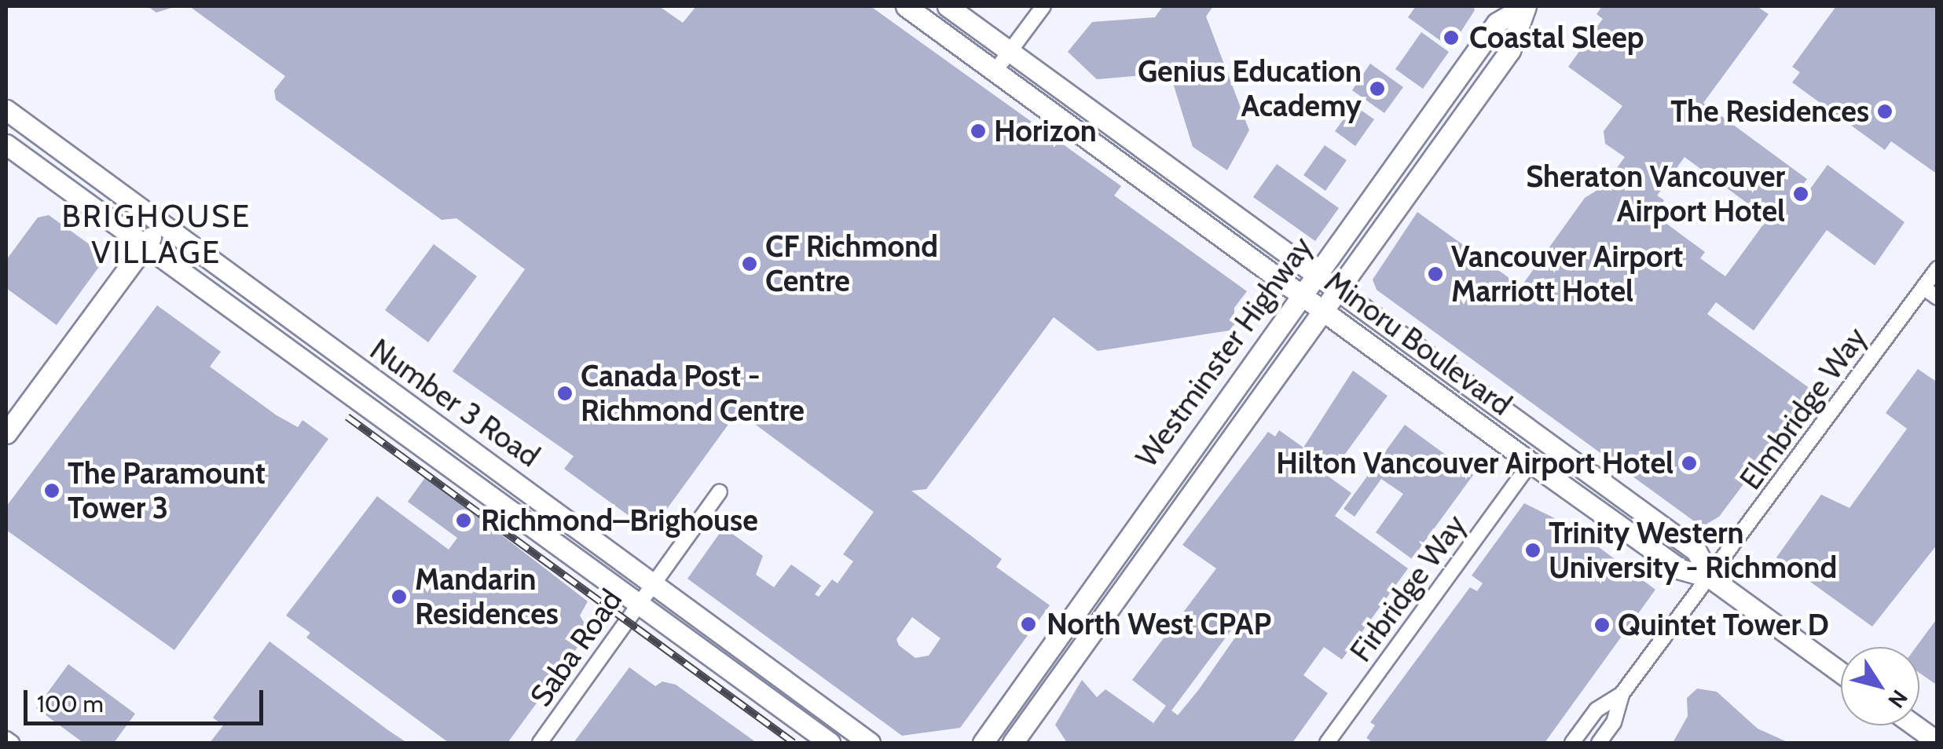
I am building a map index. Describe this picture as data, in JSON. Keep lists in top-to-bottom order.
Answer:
{
  "streets": {
    "main road": ["Minoru Boulevard", "Westminster Highway", "Number 3 Road"],
    "street": ["Elmbridge Way", "Firbridge Way", "Saba Road"]
  },
  "crossings": [
    ["Minoru Boulevard", "Westminster Highway"],
    ["Minoru Boulevard", "Elmbridge Way"],
    ["Minoru Boulevard", "Firbridge Way"],
    ["Number 3 Road", "Saba Road"]
  ],
  "districts": ["BRIGHOUSE VILLAGE"],
  "places": [
    "Coastal Sleep",
    "Genius Education Academy",
    "The Residences",
    "Horizon",
    "Sheraton Vancouver Airport Hotel",
    "CF Richmond Centre",
    "Vancouver Airport Marriott Hotel",
    "Canada Post - Richmond Centre",
    "Hilton Vancouver Airport Hotel",
    "The Paramount Tower 3",
    "Richmond–Brighouse",
    "Trinity Western University - Richmond",
    "Mandarin Residences",
    "North West CPAP",
    "Quintet Tower D"
  ],
  "scale_bar": "100 m",
  "north": "bottom right"
}
